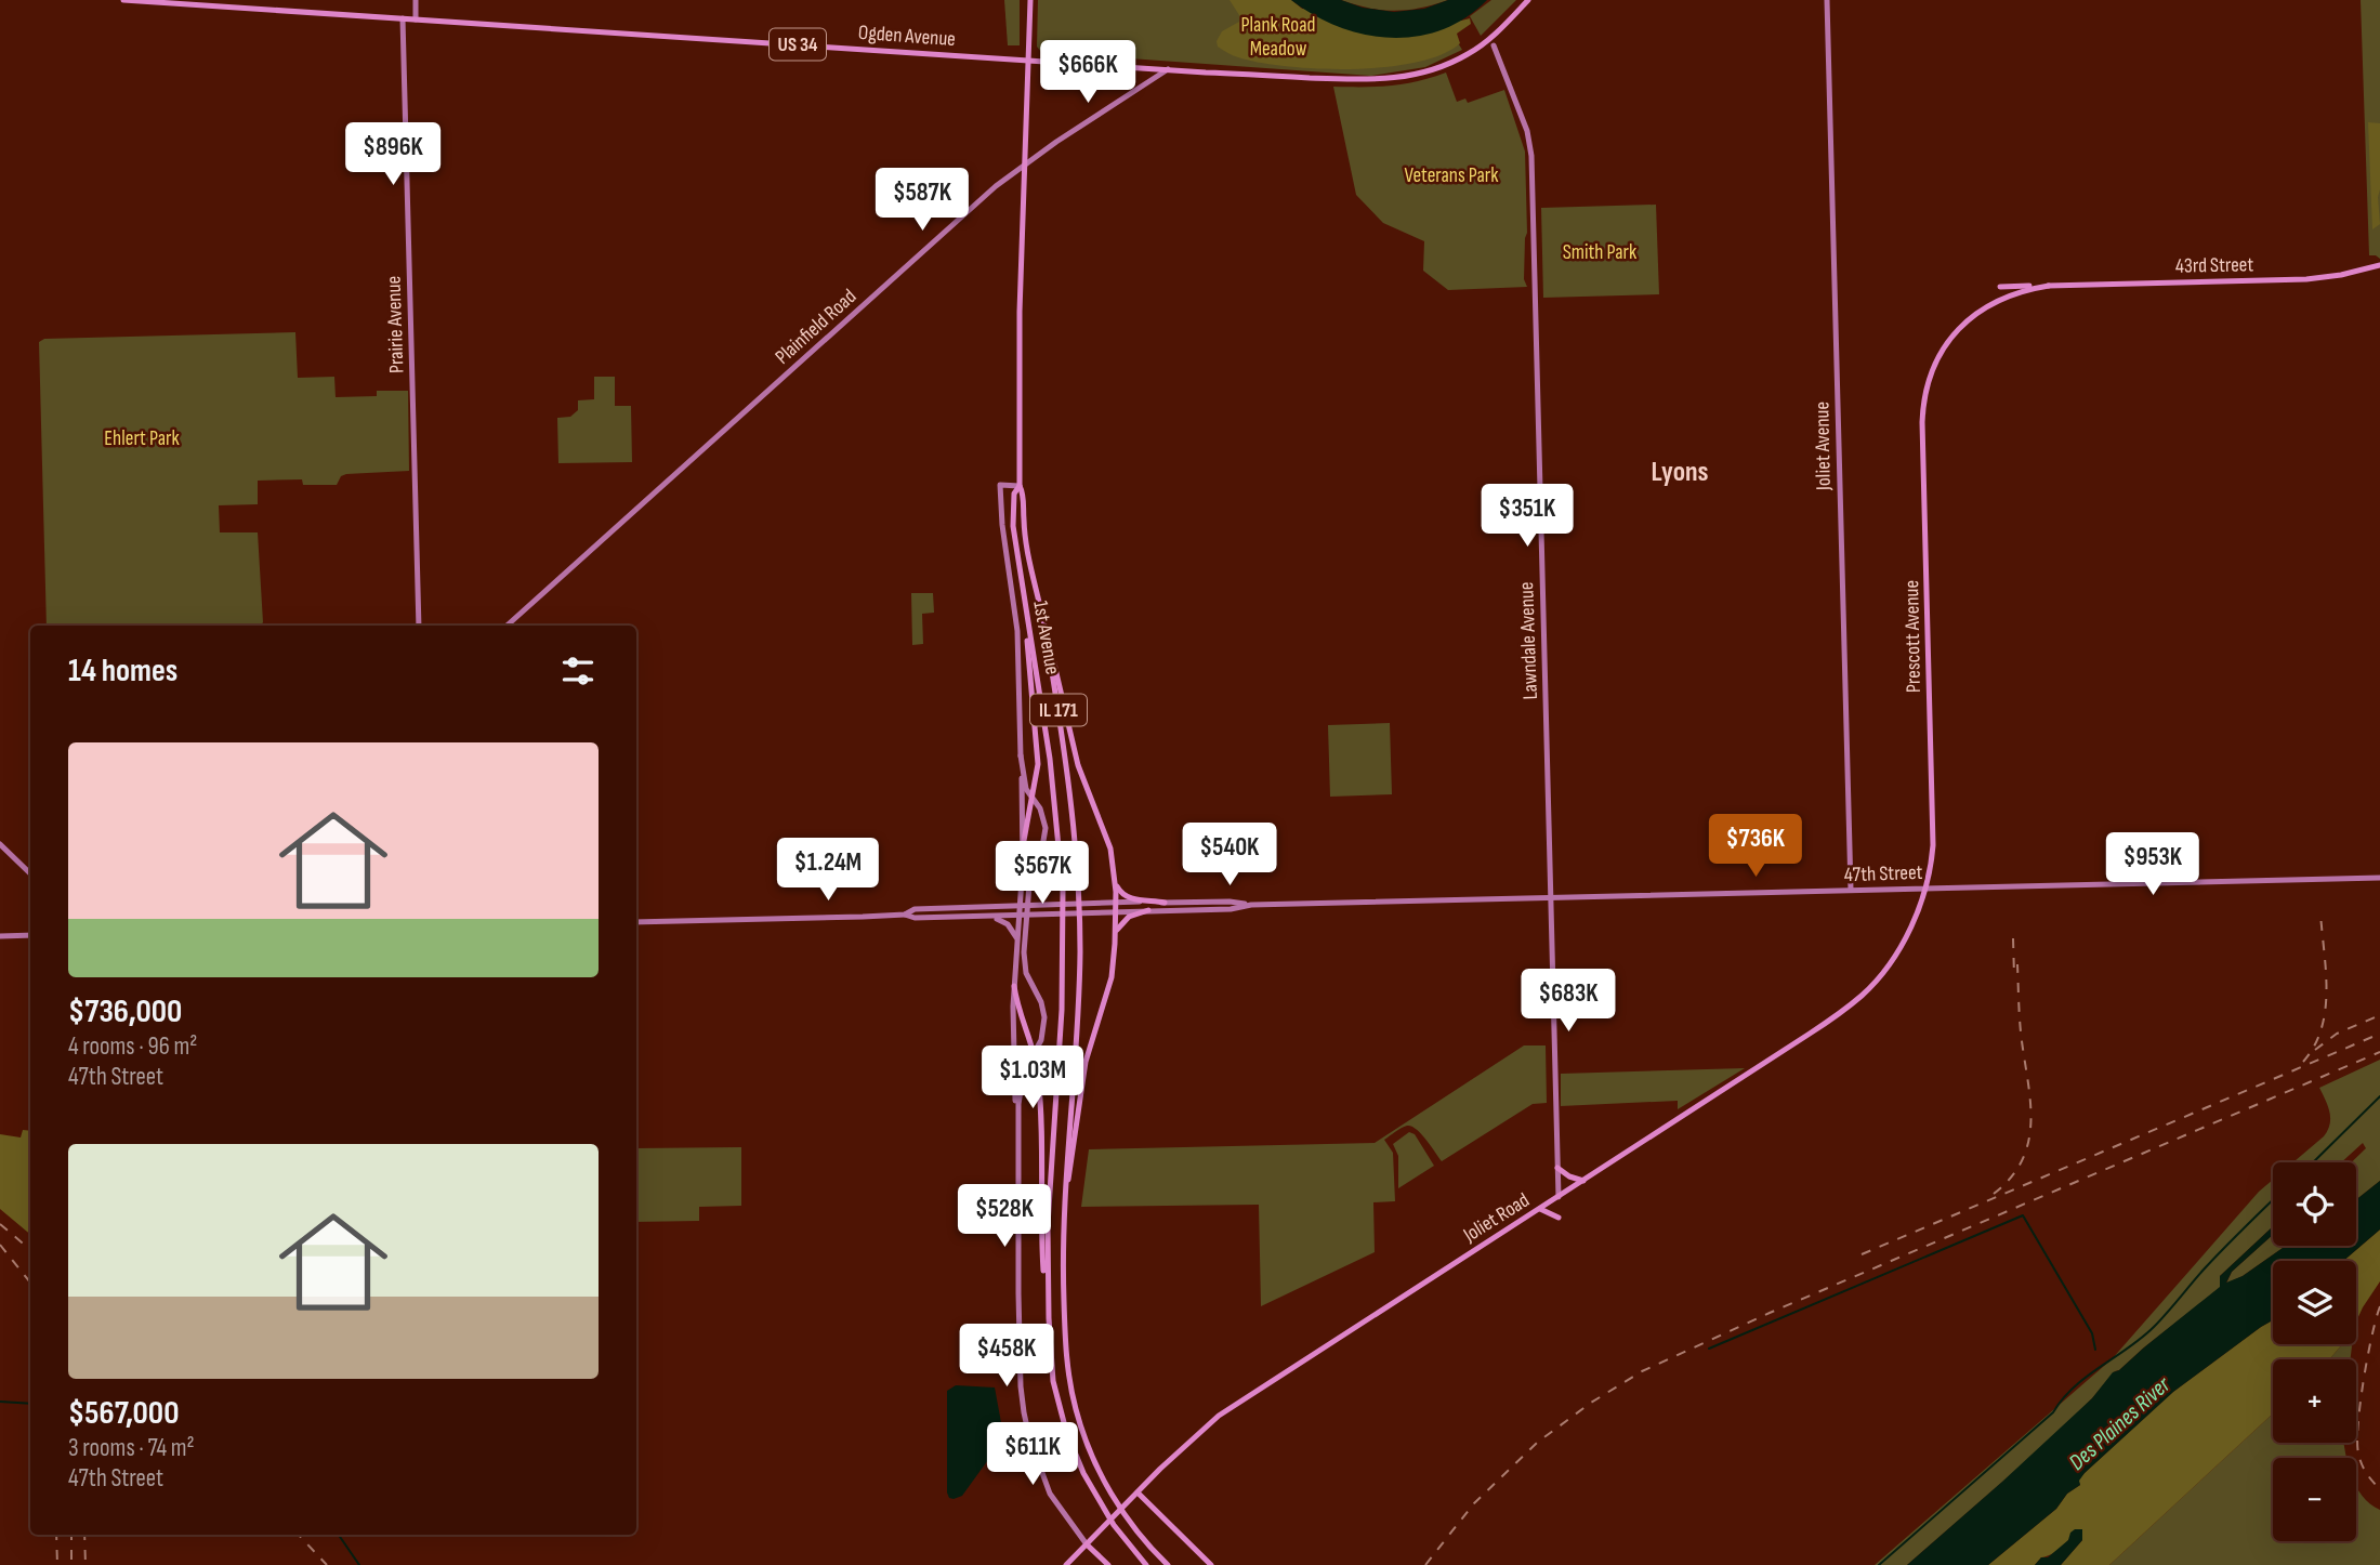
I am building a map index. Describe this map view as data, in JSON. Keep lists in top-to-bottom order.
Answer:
{
  "streets": {
    "main road": [
      "Ogden Avenue",
      "US 34",
      "43rd Street",
      "Prescott Avenue",
      "1st Avenue",
      "IL 171",
      "Joliet Road"
    ],
    "street": [
      "Prairie Avenue",
      "Plainfield Road",
      "Joliet Avenue",
      "Lawndale Avenue",
      "47th Street"
    ]
  },
  "crossings": [
    ["Ogden Avenue", "Prairie Avenue"],
    ["Ogden Avenue", "Plainfield Road"],
    ["Ogden Avenue", "1st Avenue"],
    ["43rd Street", "Prescott Avenue"],
    ["Plainfield Road", "1st Avenue"],
    ["Joliet Avenue", "47th Street"],
    ["Prescott Avenue", "47th Street"],
    ["Prescott Avenue", "Joliet Road"],
    ["Lawndale Avenue", "47th Street"],
    ["Lawndale Avenue", "Joliet Road"],
    ["47th Street", "Joliet Road"]
  ],
  "districts": ["Lyons"],
  "water": ["Des Plaines River"],
  "parks": [
    "Plank Road Meadow",
    "Veterans Park",
    "Smith Park",
    "Ehlert Park"
  ],
  "page": {
    "price": [
      "$666K",
      "$896K",
      "$587K",
      "$351K",
      "$736K",
      "$540K",
      "$953K",
      "$1.24M",
      "$567K",
      "$683K",
      "$1.03M",
      "$528K",
      "$458K",
      "$611K"
    ],
    "heading": "14 homes",
    "list": [
      {
        "name": "$736,000",
        "note": "4 rooms · 96 m² · 47th Street"
      },
      {
        "name": "$567,000",
        "note": "3 rooms · 74 m² · 47th Street"
      }
    ],
    "map_buttons": ["+", "−"]
  }
}
